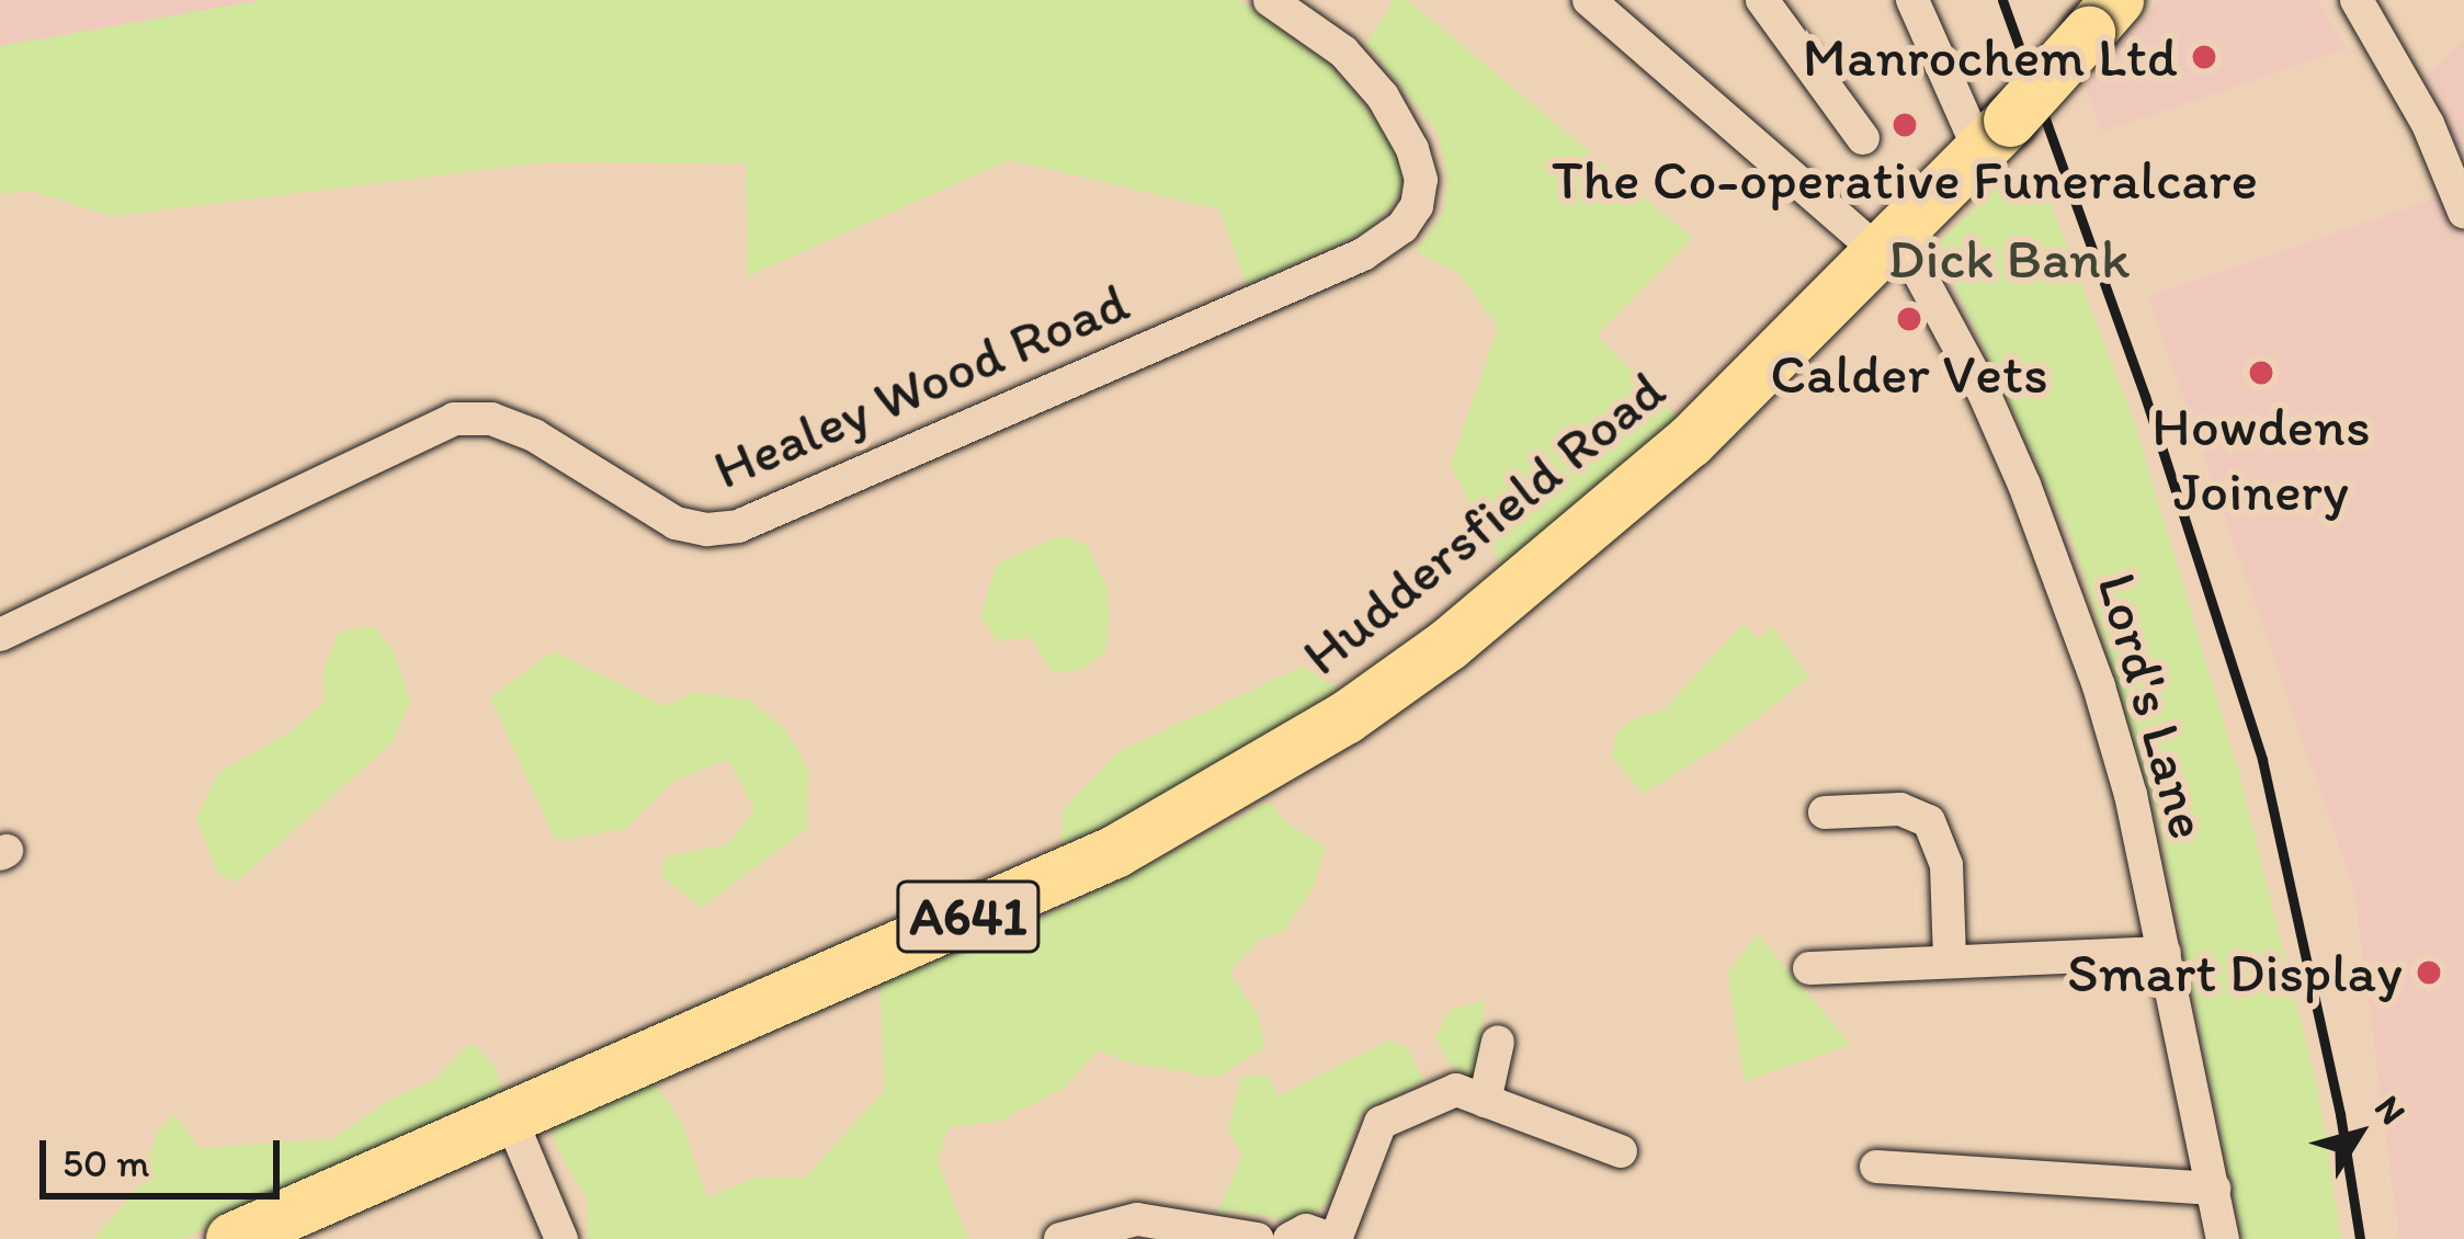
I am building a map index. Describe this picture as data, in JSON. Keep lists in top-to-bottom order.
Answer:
{
  "streets": {
    "main road": ["Huddersfield Road", "A641"],
    "street": ["Healey Wood Road", "Lord's Lane"]
  },
  "crossings": [
    ["Huddersfield Road", "Lord's Lane"]
  ],
  "parks": ["Dick Bank"],
  "places": [
    "Manrochem Ltd",
    "The Co-operative Funeralcare",
    "Calder Vets",
    "Howdens Joinery",
    "Smart Display"
  ],
  "scale_bar": "50 m",
  "north": "top right"
}
